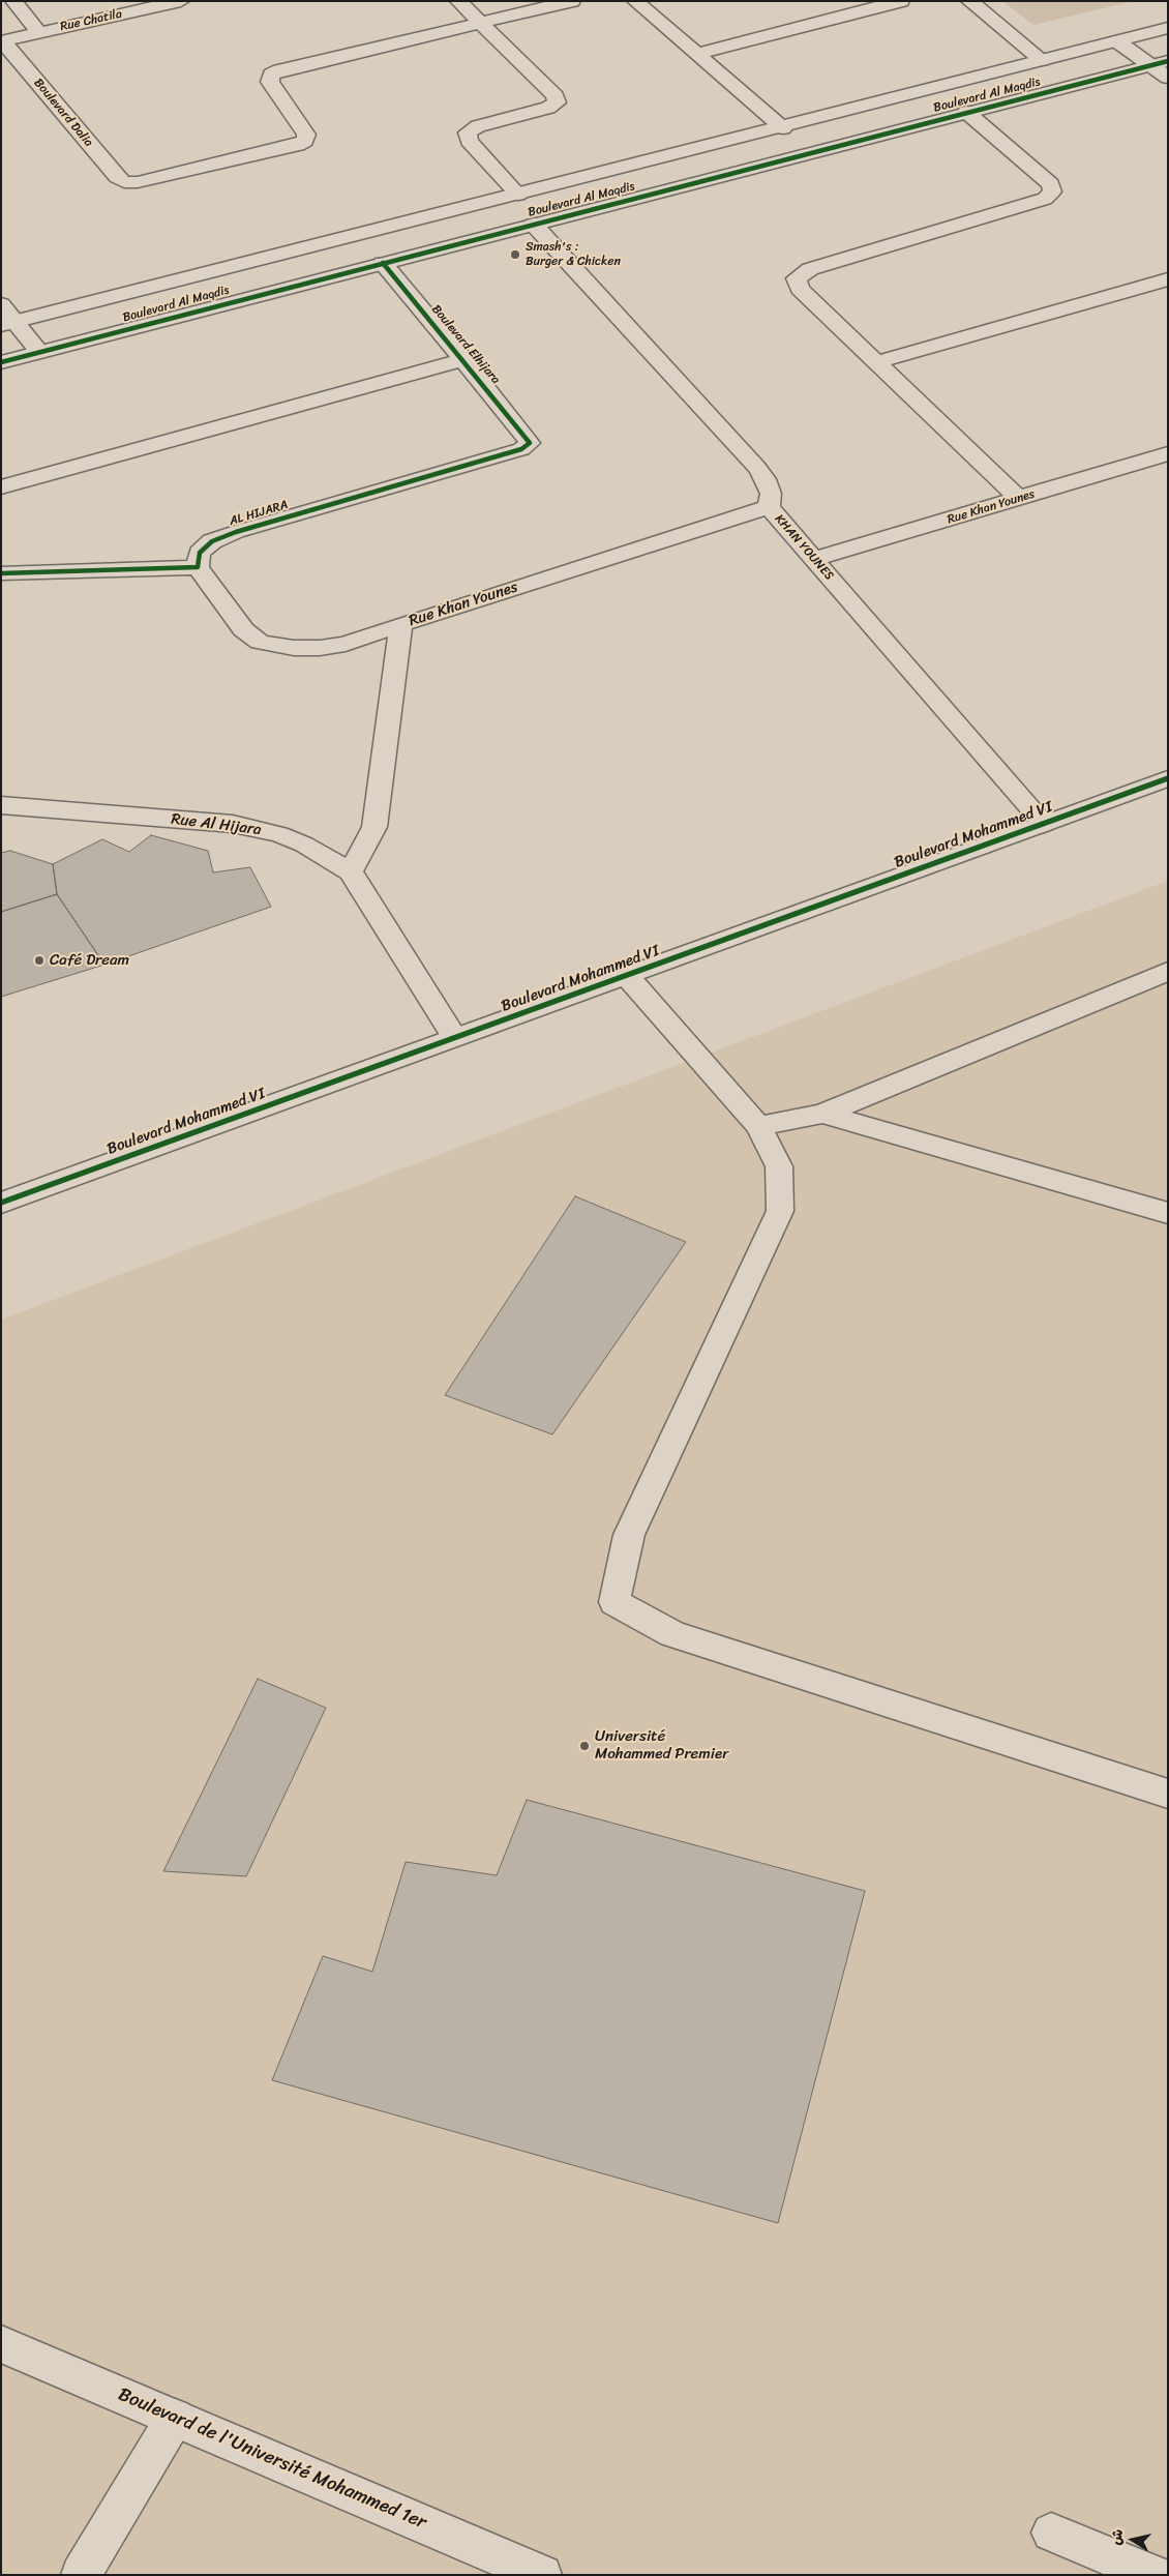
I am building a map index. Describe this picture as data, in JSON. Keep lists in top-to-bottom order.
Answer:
{
  "streets": {
    "street": [
      "Rue Chatila",
      "Boulevard Al Maqdis",
      "Boulevard Dalia",
      "Boulevard Elhijara",
      "Rue Khan Younes",
      "AL HIJARA",
      "KHAN YOUNES",
      "Rue Al Hijara",
      "Boulevard Mohammed VI",
      "Boulevard de l'Université Mohammed 1er"
    ]
  },
  "crossings": [
    ["Rue Chatila", "Boulevard Dalia"],
    ["Boulevard Al Maqdis", "Boulevard Elhijara"],
    ["Boulevard Al Maqdis", "KHAN YOUNES"],
    ["Boulevard Elhijara", "AL HIJARA"],
    ["Rue Khan Younes", "KHAN YOUNES"],
    ["Rue Khan Younes", "Rue Al Hijara"],
    ["KHAN YOUNES", "Boulevard Mohammed VI"],
    ["Rue Al Hijara", "Boulevard Mohammed VI"]
  ],
  "places": ["Smash's : Burger & Chicken", "Café Dream", "Université Mohammed Premier"],
  "north": "left"
}
